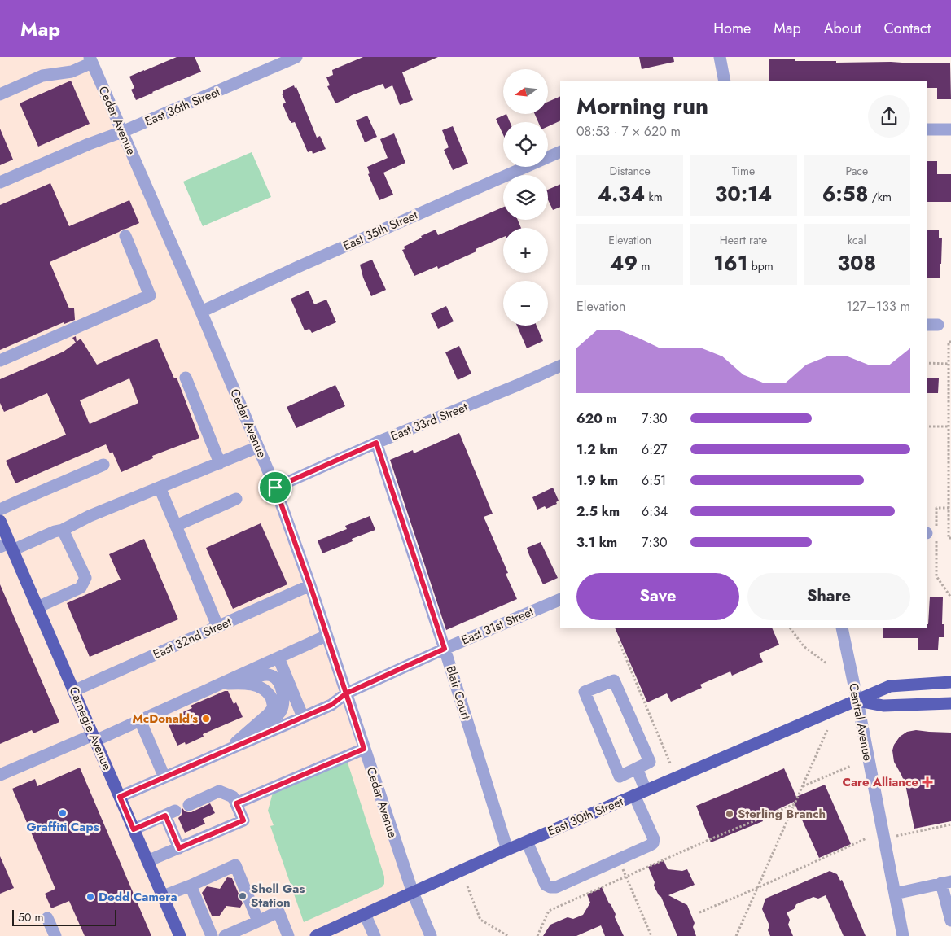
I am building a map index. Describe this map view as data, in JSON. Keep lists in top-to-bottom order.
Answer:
{
  "streets": {
    "main road": ["Carnegie Avenue", "East 30th Street"],
    "street": [
      "East 36th Street",
      "Cedar Avenue",
      "East 35th Street",
      "East 33rd Street",
      "East 31st Street",
      "East 32nd Street",
      "Blair Court",
      "Central Avenue"
    ]
  },
  "crossings": [
    ["East 36th Street", "Cedar Avenue"],
    ["Cedar Avenue", "East 35th Street"],
    ["Cedar Avenue", "East 33rd Street"],
    ["Cedar Avenue", "East 31st Street"],
    ["Cedar Avenue", "East 32nd Street"],
    ["Cedar Avenue", "East 30th Street"],
    ["East 33rd Street", "Blair Court"],
    ["East 31st Street", "Blair Court"],
    ["East 32nd Street", "Carnegie Avenue"],
    ["Blair Court", "East 30th Street"],
    ["Central Avenue", "East 30th Street"]
  ],
  "places": {
    "other": [
      "McDonald's",
      "Graffiti Caps",
      "Sterling Branch",
      "Shell Gas Station",
      "Dodd Camera"
    ],
    "health": ["Care Alliance"]
  },
  "scale_bar": "50 m",
  "north": "left",
  "page": {
    "header": "Map",
    "nav": [
      "Home",
      "Map",
      "About",
      "Contact"
    ],
    "map_buttons": ["+", "−"],
    "heading": ["Morning run", "08:53 · 7 × 620 m"],
    "stats": [
      ["Distance", "4.34 km"],
      ["Time", "30:14"],
      ["Pace", "6:58 /km"],
      ["Elevation", "49 m"],
      ["Heart rate", "161 bpm"],
      ["kcal", "308"]
    ],
    "chart": ["Elevation", "127–133 m"],
    "list": [
      {
        "name": "620 m",
        "note": "7:30"
      },
      {
        "name": "1.2 km",
        "note": "6:27"
      },
      {
        "name": "1.9 km",
        "note": "6:51"
      },
      {
        "name": "2.5 km",
        "note": "6:34"
      },
      {
        "name": "3.1 km",
        "note": "7:30"
      }
    ],
    "buttons": ["Save", "Share"],
    "scale": "50 m"
  }
}
